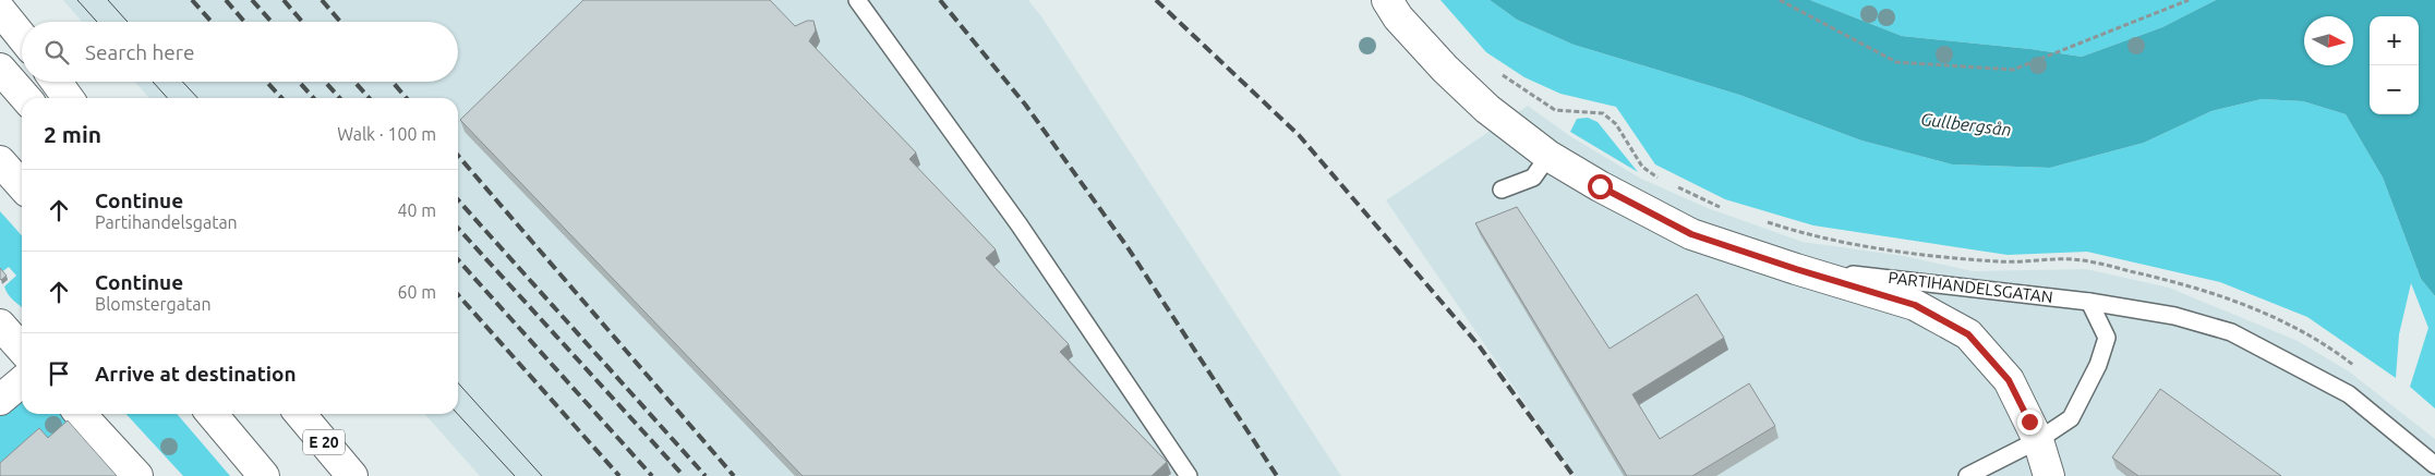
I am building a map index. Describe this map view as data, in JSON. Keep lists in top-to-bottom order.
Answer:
{
  "streets": {
    "main road": ["PARTIHANDELSGATAN", "E 20"]
  },
  "water": ["Gullbergsån"],
  "north": "right",
  "page": {
    "map_buttons": ["+", "−"],
    "search": "Search here",
    "heading": ["2 min", "Walk · 100 m"],
    "list": [
      ["Continue", "Partihandelsgatan", "40 m"],
      ["Continue", "Blomstergatan", "60 m"],
      "Arrive at destination"
    ]
  }
}
